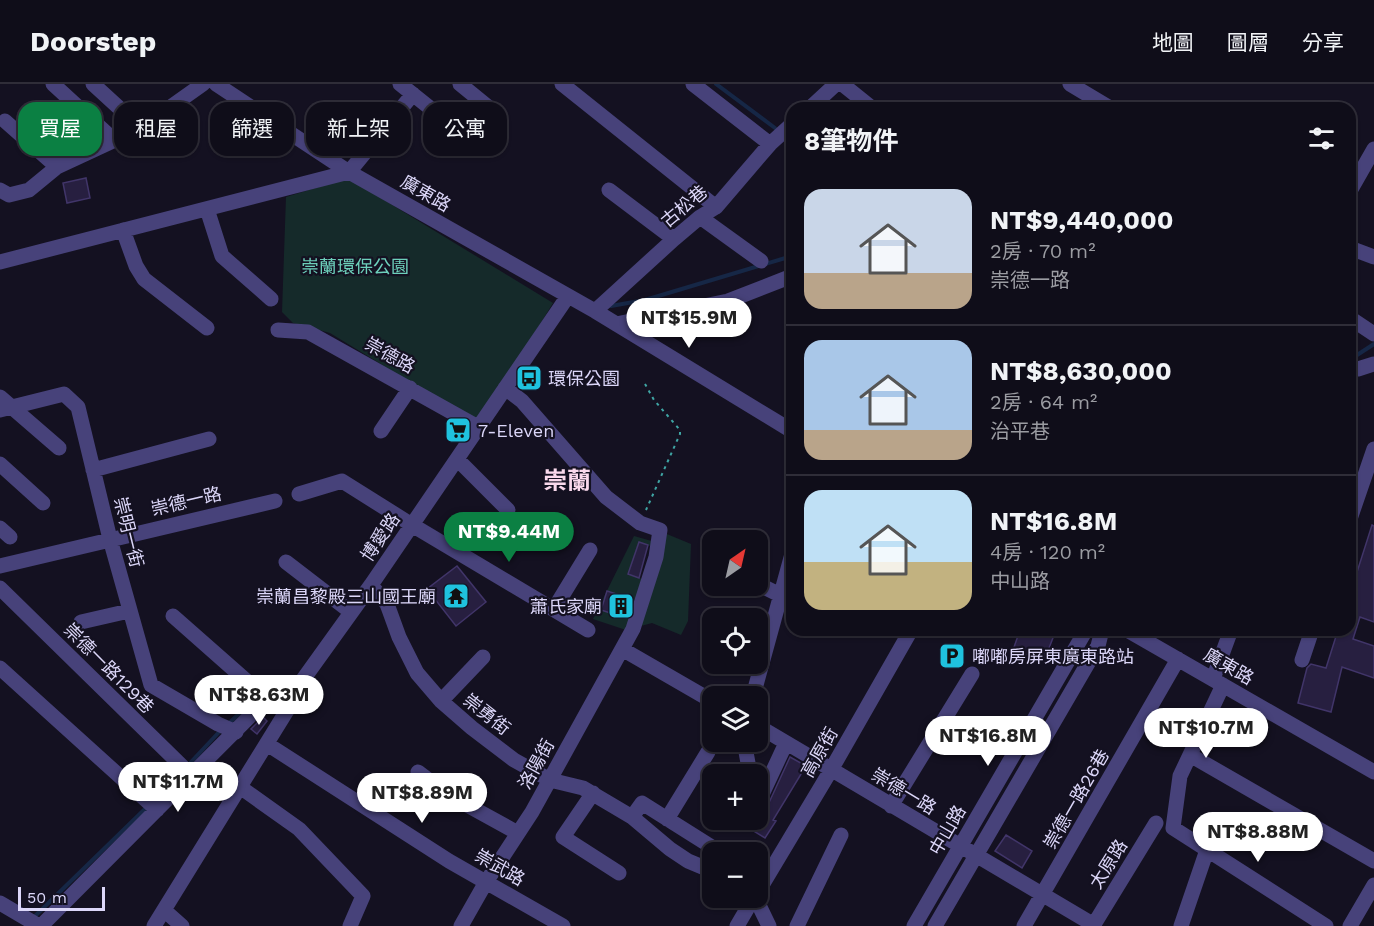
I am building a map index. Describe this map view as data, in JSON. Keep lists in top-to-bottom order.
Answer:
{
  "streets": {
    "street": [
      "廣東路",
      "古松巷",
      "崇德路",
      "崇德一路",
      "崇明一街",
      "博愛路",
      "崇德一路129巷",
      "崇勇街",
      "高原街",
      "洛陽街",
      "崇德一路26巷",
      "中山路",
      "太原路",
      "崇武路"
    ]
  },
  "crossings": [
    ["廣東路", "古松巷"],
    ["廣東路", "博愛路"],
    ["廣東路", "崇德一路26巷"],
    ["崇德路", "博愛路"],
    ["崇德一路", "崇明一街"],
    ["崇德一路", "高原街"],
    ["崇德一路", "崇德一路26巷"],
    ["崇德一路", "中山路"],
    ["崇德一路", "太原路"],
    ["博愛路", "崇勇街"],
    ["博愛路", "崇武路"],
    ["崇勇街", "洛陽街"],
    ["洛陽街", "崇武路"]
  ],
  "districts": ["崇蘭"],
  "parks": ["崇蘭環保公園"],
  "places": {
    "bus stop": ["環保公園"],
    "supermarket": ["7-Eleven"],
    "temple": ["崇蘭昌黎殿三山國王廟"],
    "building": ["蕭氏家廟"],
    "parking": ["嘟嘟房屏東廣東路站"]
  },
  "scale_bar": "50 m",
  "north": "top right",
  "page": {
    "header": "Doorstep",
    "nav": ["地圖", "圖層", "分享"],
    "chip": [
      "買屋",
      "租屋",
      "篩選",
      "新上架",
      "公寓"
    ],
    "heading": "8筆物件",
    "list": [
      {
        "name": "NT$9,440,000",
        "note": "2房 · 70 m² · 崇德一路"
      },
      {
        "name": "NT$8,630,000",
        "note": "2房 · 64 m² · 治平巷"
      },
      {
        "name": "NT$16.8M",
        "note": "4房 · 120 m² · 中山路"
      }
    ],
    "price": [
      "NT$15.9M",
      "NT$9.44M",
      "NT$8.63M",
      "NT$10.7M",
      "NT$16.8M",
      "NT$11.7M",
      "NT$8.89M",
      "NT$8.88M"
    ],
    "map_buttons": ["+", "−"],
    "scale": "50 m"
  }
}
